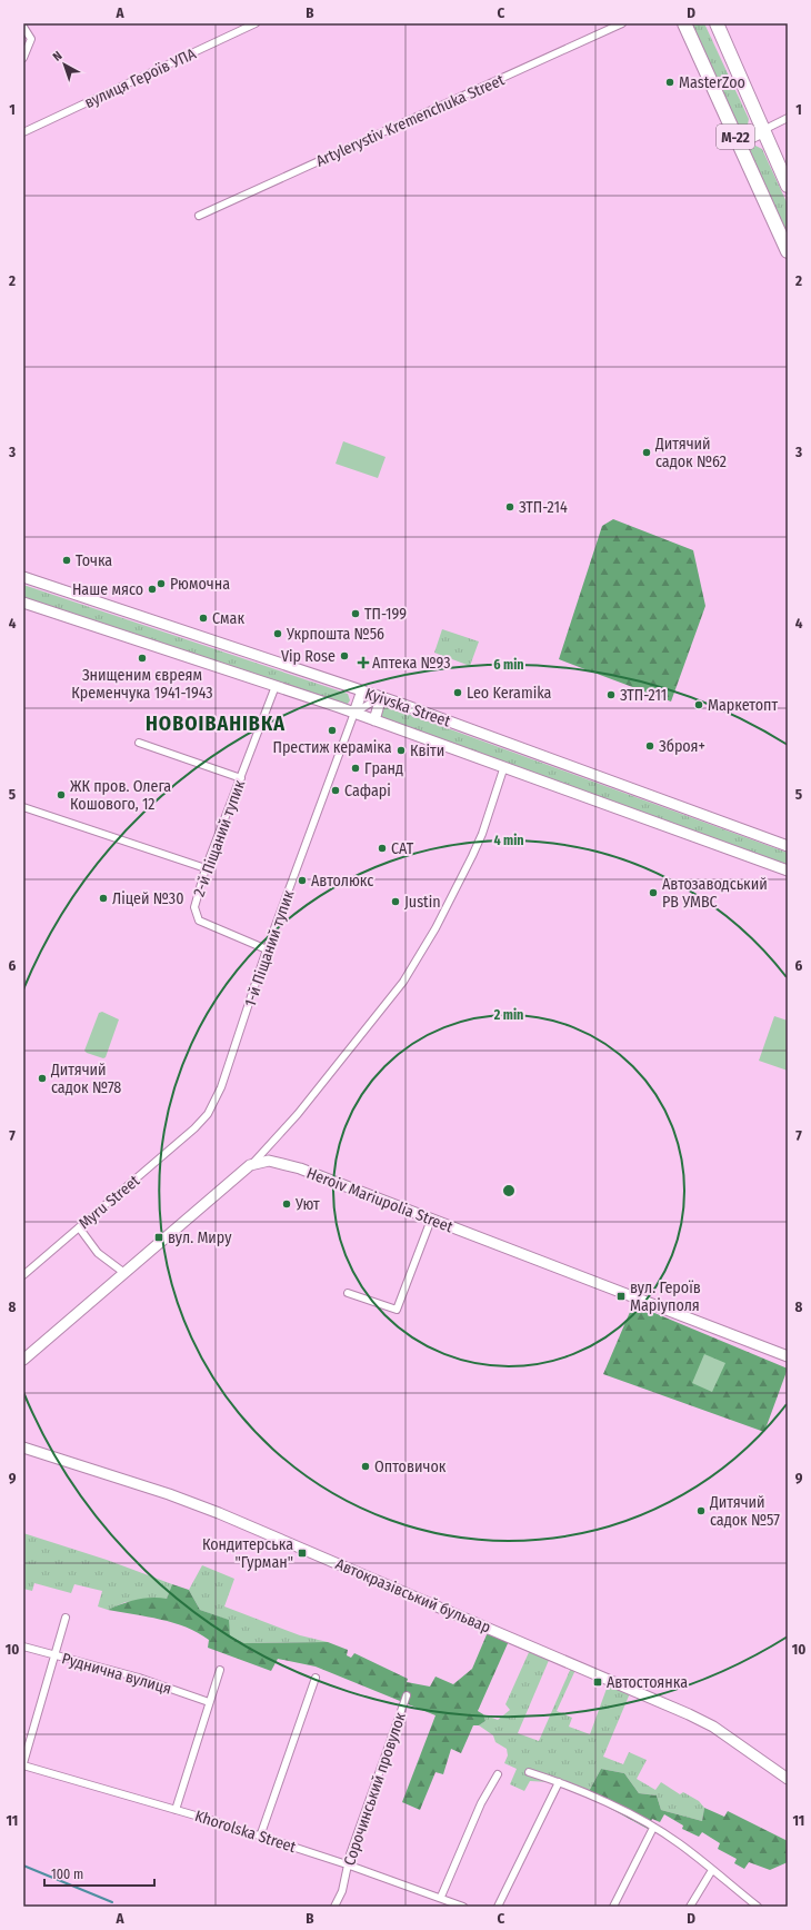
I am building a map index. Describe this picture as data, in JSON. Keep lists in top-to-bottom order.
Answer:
{
  "streets": {
    "highway": ["М-22"],
    "street": [
      "вулиця Героїв УПА",
      "Artylerystiv Kremenchuka Street",
      "Kyivska Street",
      "2-й Піщаний тупик",
      "1-й Піщаний тупик",
      "Heroiv Mariupolia Street",
      "Myru Street",
      "Автокразівський бульвар",
      "Руднична вулиця",
      "Сорочинський провулок",
      "Khorolska Street"
    ]
  },
  "crossings": [
    ["Kyivska Street", "2-й Піщаний тупик"],
    ["Kyivska Street", "1-й Піщаний тупик"],
    ["2-й Піщаний тупик", "1-й Піщаний тупик"],
    ["1-й Піщаний тупик", "Myru Street"],
    ["Сорочинський провулок", "Khorolska Street"]
  ],
  "districts": ["НОВОІВАНІВКА"],
  "places": {
    "other": [
      "MasterZoo",
      "Дитячий садок №62",
      "ЗТП-214",
      "Точка",
      "Рюмочна",
      "Наше мясо",
      "ТП-199",
      "Смак",
      "Укрпошта №56",
      "Vip Rose",
      "Знищеним євреям Кременчука 1941-1943",
      "Leo Keramika",
      "ЗТП-211",
      "Маркетопт",
      "Престиж кераміка",
      "Зброя+",
      "Квiти",
      "Гранд",
      "Сафарі",
      "ЖК пров. Олега Кошового, 12",
      "САТ",
      "Автолюкс",
      "Автозаводський РВ УМВС",
      "Ліцей №30",
      "Justin",
      "Дитячий садок №78",
      "Уют",
      "Оптовичок",
      "Дитячий садок №57"
    ],
    "health": ["Аптека №93"],
    "transit": [
      "вул. Миру",
      "вул. Героїв Маріуполя",
      "Кондитерська \"Гурман\"",
      "Автостоянка"
    ]
  },
  "scale_bar": "100 m",
  "north": "top left",
  "grid": {
    "columns": [
      "A",
      "B",
      "C",
      "D"
    ],
    "rows": [
      "1",
      "2",
      "3",
      "4",
      "5",
      "6",
      "7",
      "8",
      "9",
      "10",
      "11"
    ]
  },
  "rings": ["6 min", "4 min", "2 min"]
}
